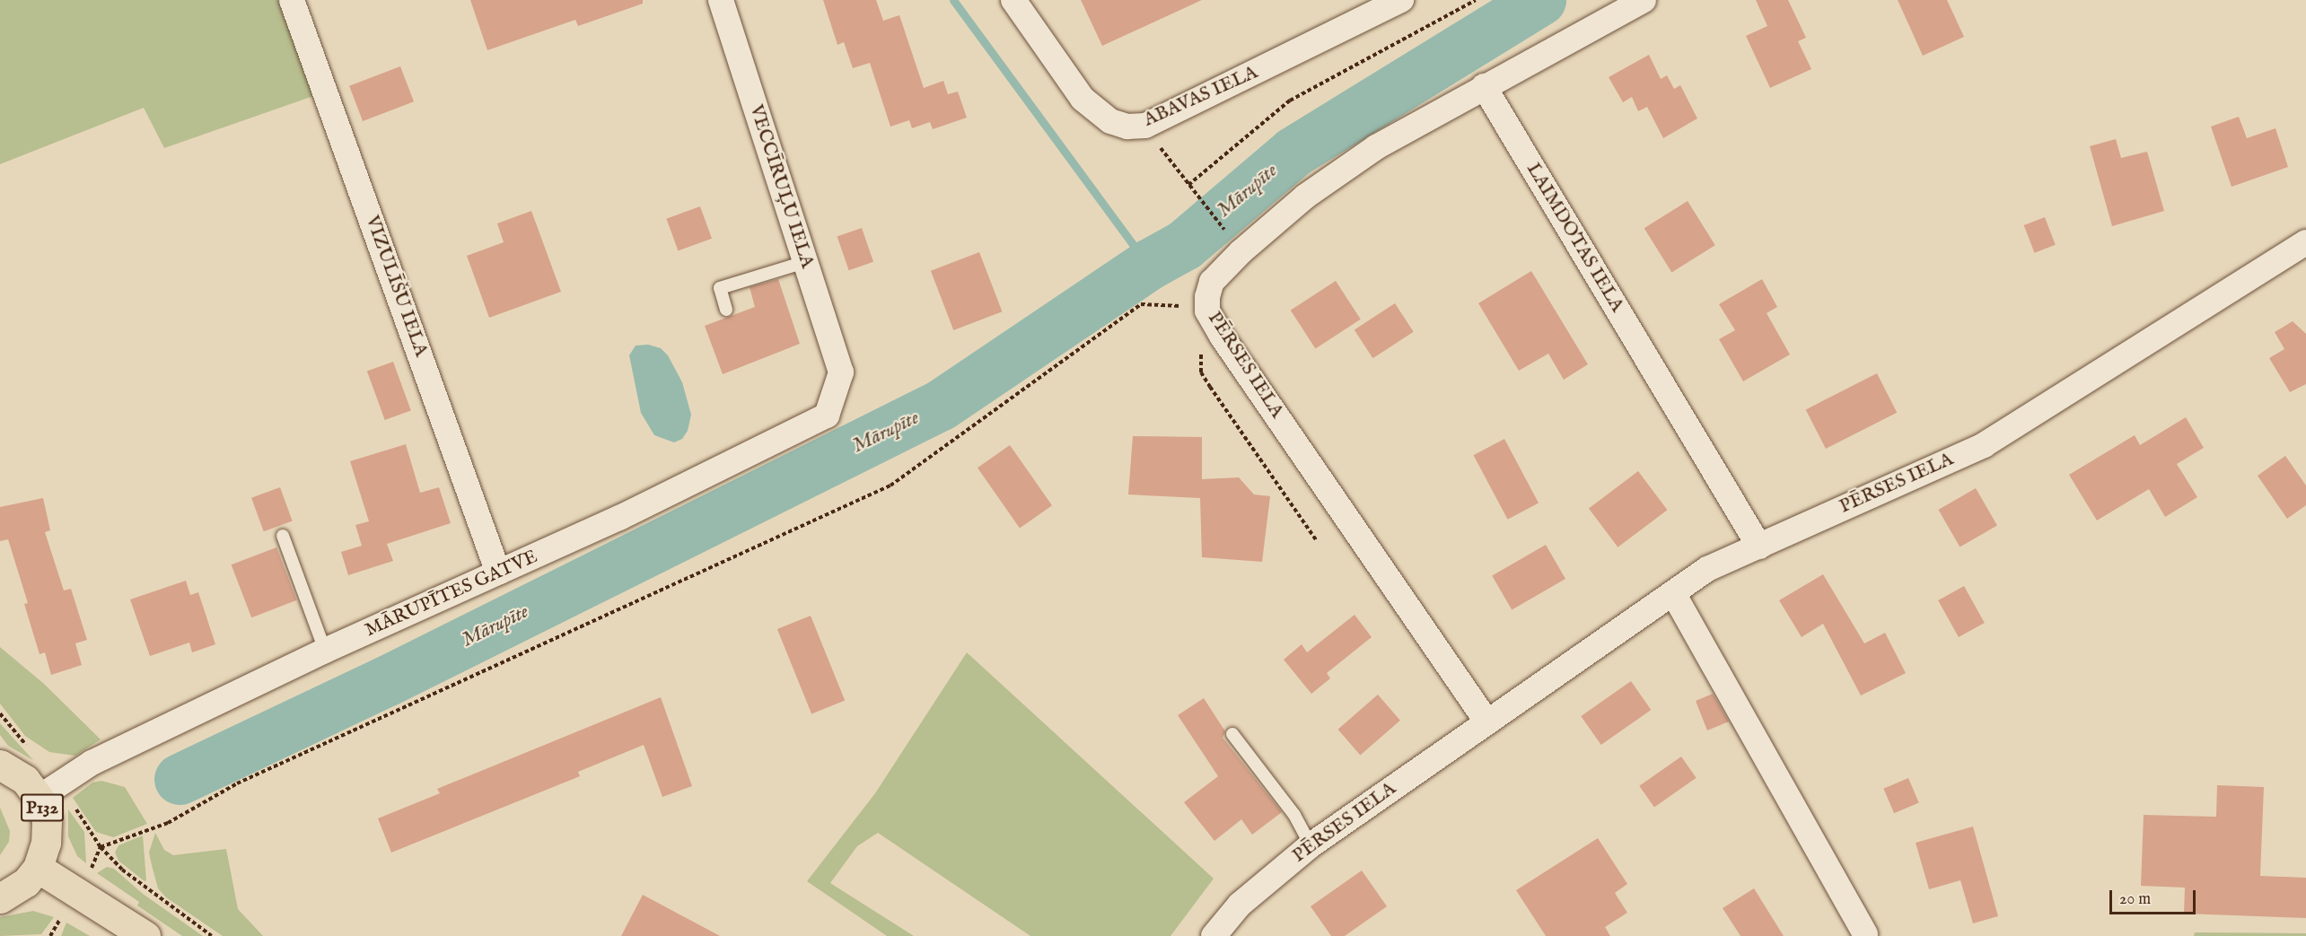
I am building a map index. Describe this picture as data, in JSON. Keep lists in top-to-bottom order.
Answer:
{
  "streets": {
    "main road": ["P132"],
    "street": [
      "ABAVAS IELA",
      "VECCĪRUĻU IELA",
      "LAIMDOTAS IELA",
      "VIZULĪŠU IELA",
      "PĒRSES IELA",
      "MĀRUPĪTES GATVE"
    ]
  },
  "crossings": [
    ["VECCĪRUĻU IELA", "MĀRUPĪTES GATVE"],
    ["LAIMDOTAS IELA", "PĒRSES IELA"],
    ["VIZULĪŠU IELA", "MĀRUPĪTES GATVE"],
    ["MĀRUPĪTES GATVE", "P132"]
  ],
  "water": ["Mārupīte"],
  "scale_bar": "20 m"
}
